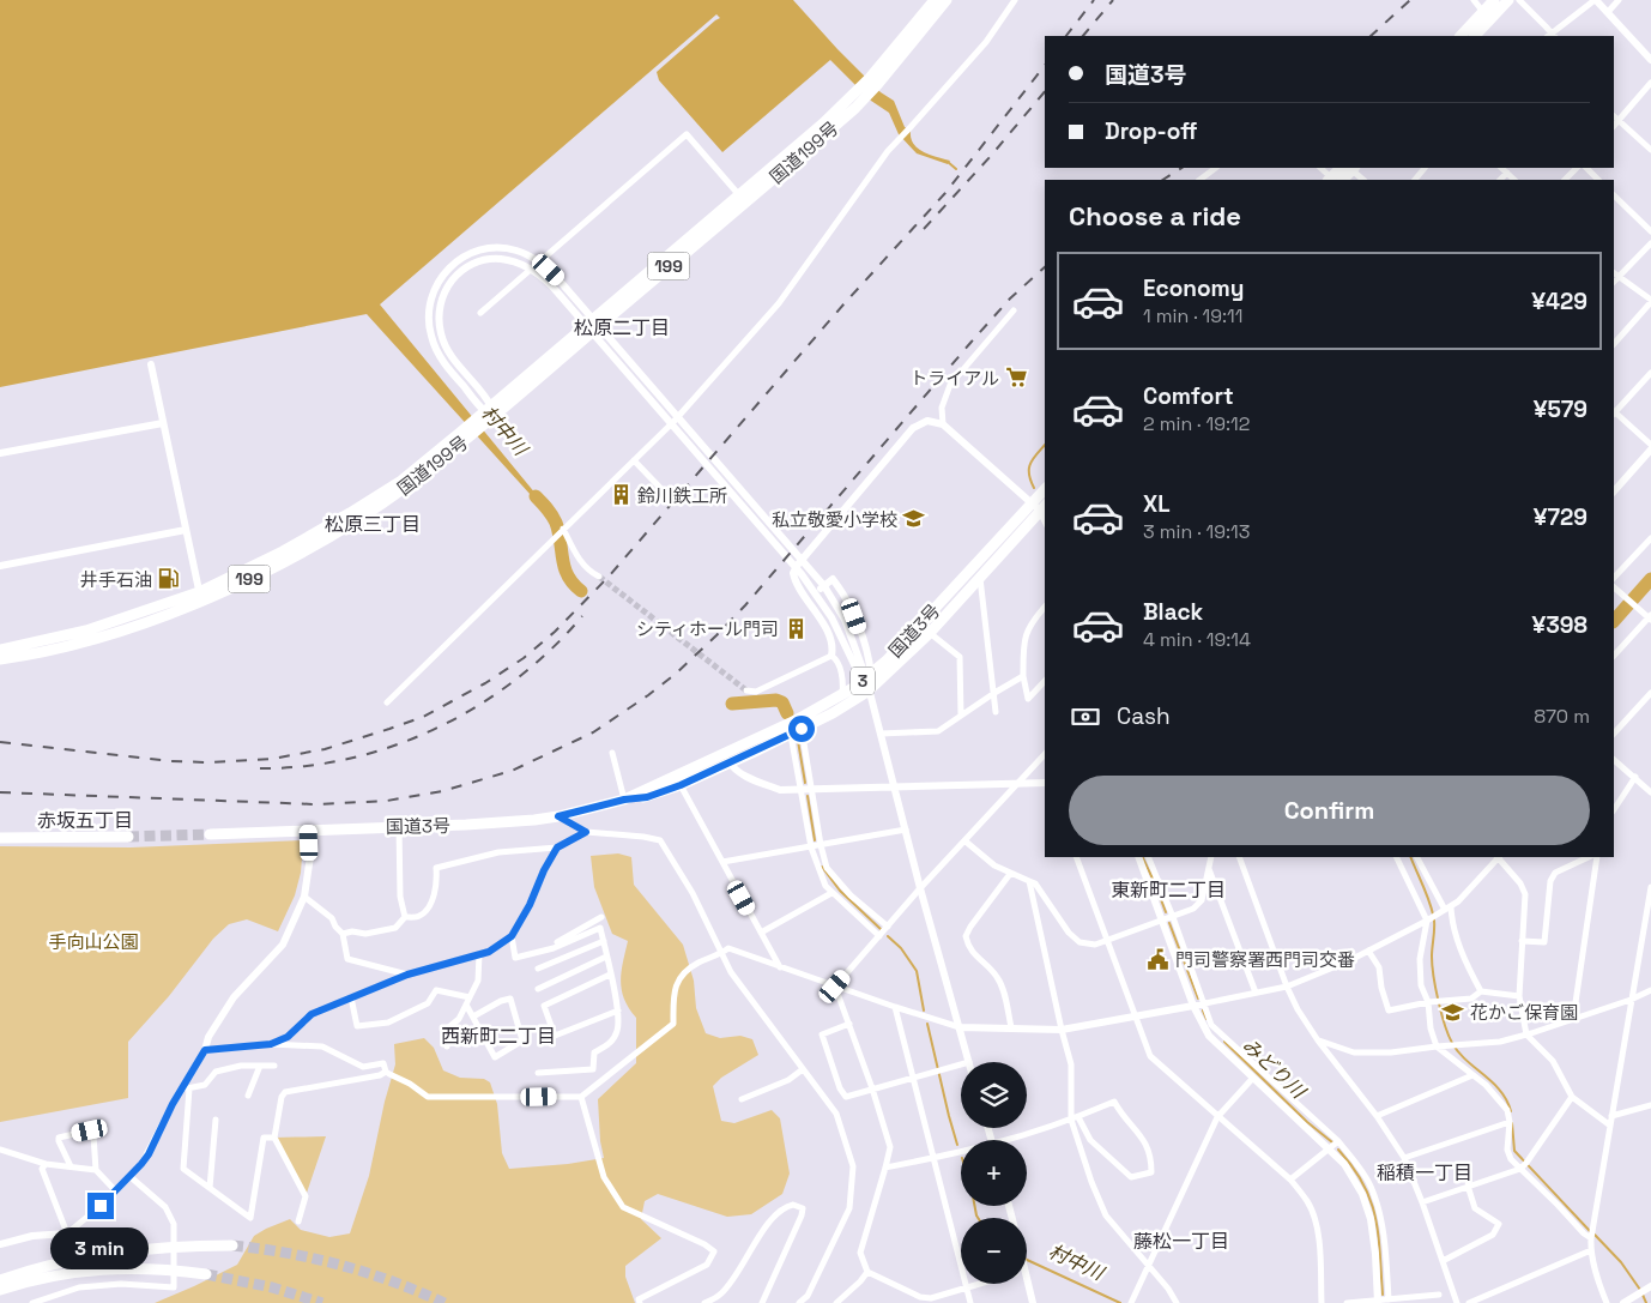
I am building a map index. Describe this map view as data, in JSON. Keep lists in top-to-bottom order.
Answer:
{
  "streets": {
    "highway": [
      "国道199号",
      "199",
      "国道3号",
      "3"
    ]
  },
  "districts": [
    "松原二丁目",
    "松原三丁目",
    "赤坂五丁目",
    "東新町二丁目",
    "西新町二丁目",
    "稲積一丁目",
    "藤松一丁目"
  ],
  "water": ["村中川", "みどり川"],
  "parks": ["手向山公園"],
  "places": {
    "supermarket": ["トライアル"],
    "building": ["鈴川鉄工所", "シティホール門司"],
    "school or university": ["私立敬愛小学校", "花かご保育園"],
    "fuel station": ["井手石油"],
    "public building": ["門司警察署西門司交番"]
  },
  "page": {
    "banner": ["国道3号", "Drop-off"],
    "heading": "Choose a ride",
    "list": [
      {
        "name": "Economy",
        "note": "1 min · 19:11",
        "value": "¥429"
      },
      {
        "name": "Comfort",
        "note": "2 min · 19:12",
        "value": "¥579"
      },
      {
        "name": "XL",
        "note": "3 min · 19:13",
        "value": "¥729"
      },
      {
        "name": "Black",
        "note": "4 min · 19:14",
        "value": "¥398"
      }
    ],
    "pay": ["Cash", "870 m"],
    "buttons": "Confirm",
    "map_buttons": ["+", "−"],
    "bubble": "3 min"
  }
}
